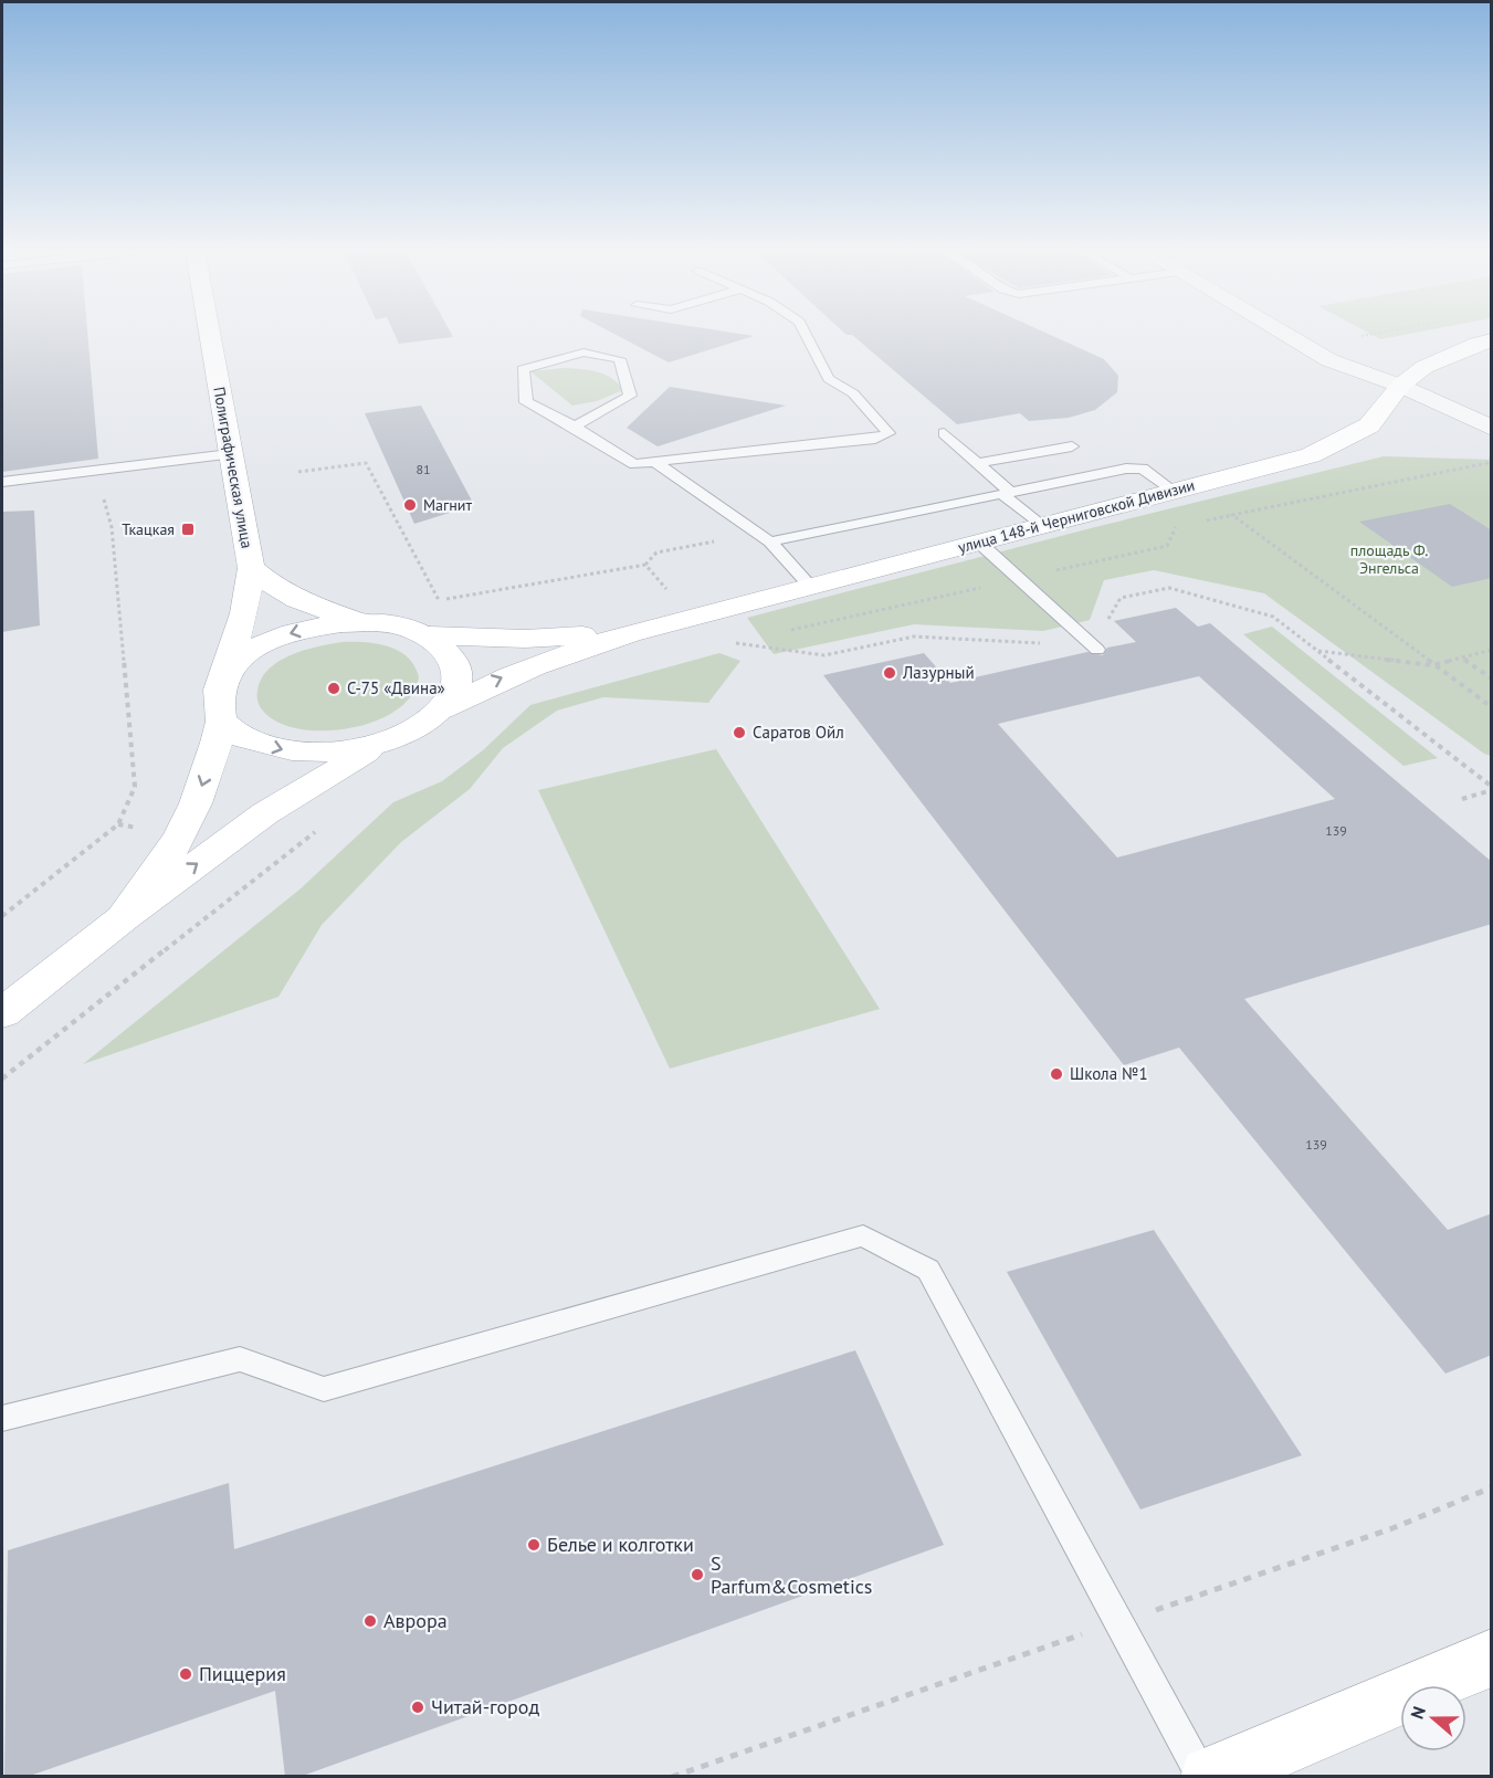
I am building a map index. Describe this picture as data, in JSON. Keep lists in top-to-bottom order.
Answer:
{
  "streets": {
    "main road": ["Полиграфическая улица", "улица 148-й Черниговской Дивизии"]
  },
  "crossings": [
    ["Полиграфическая улица", "улица 148-й Черниговской Дивизии"]
  ],
  "parks": ["площадь Ф. Энгельса"],
  "places": {
    "other": [
      "Магнит",
      "Лазурный",
      "С-75 «Двина»",
      "Саратов Ойл",
      "Школа №1",
      "Белье и колготки",
      "S Parfum&Cosmetics",
      "Аврора",
      "Пиццерия",
      "Читай-город"
    ],
    "transit": ["Ткацкая"]
  },
  "house_numbers": ["81", "139", "139"],
  "north": "left"
}
